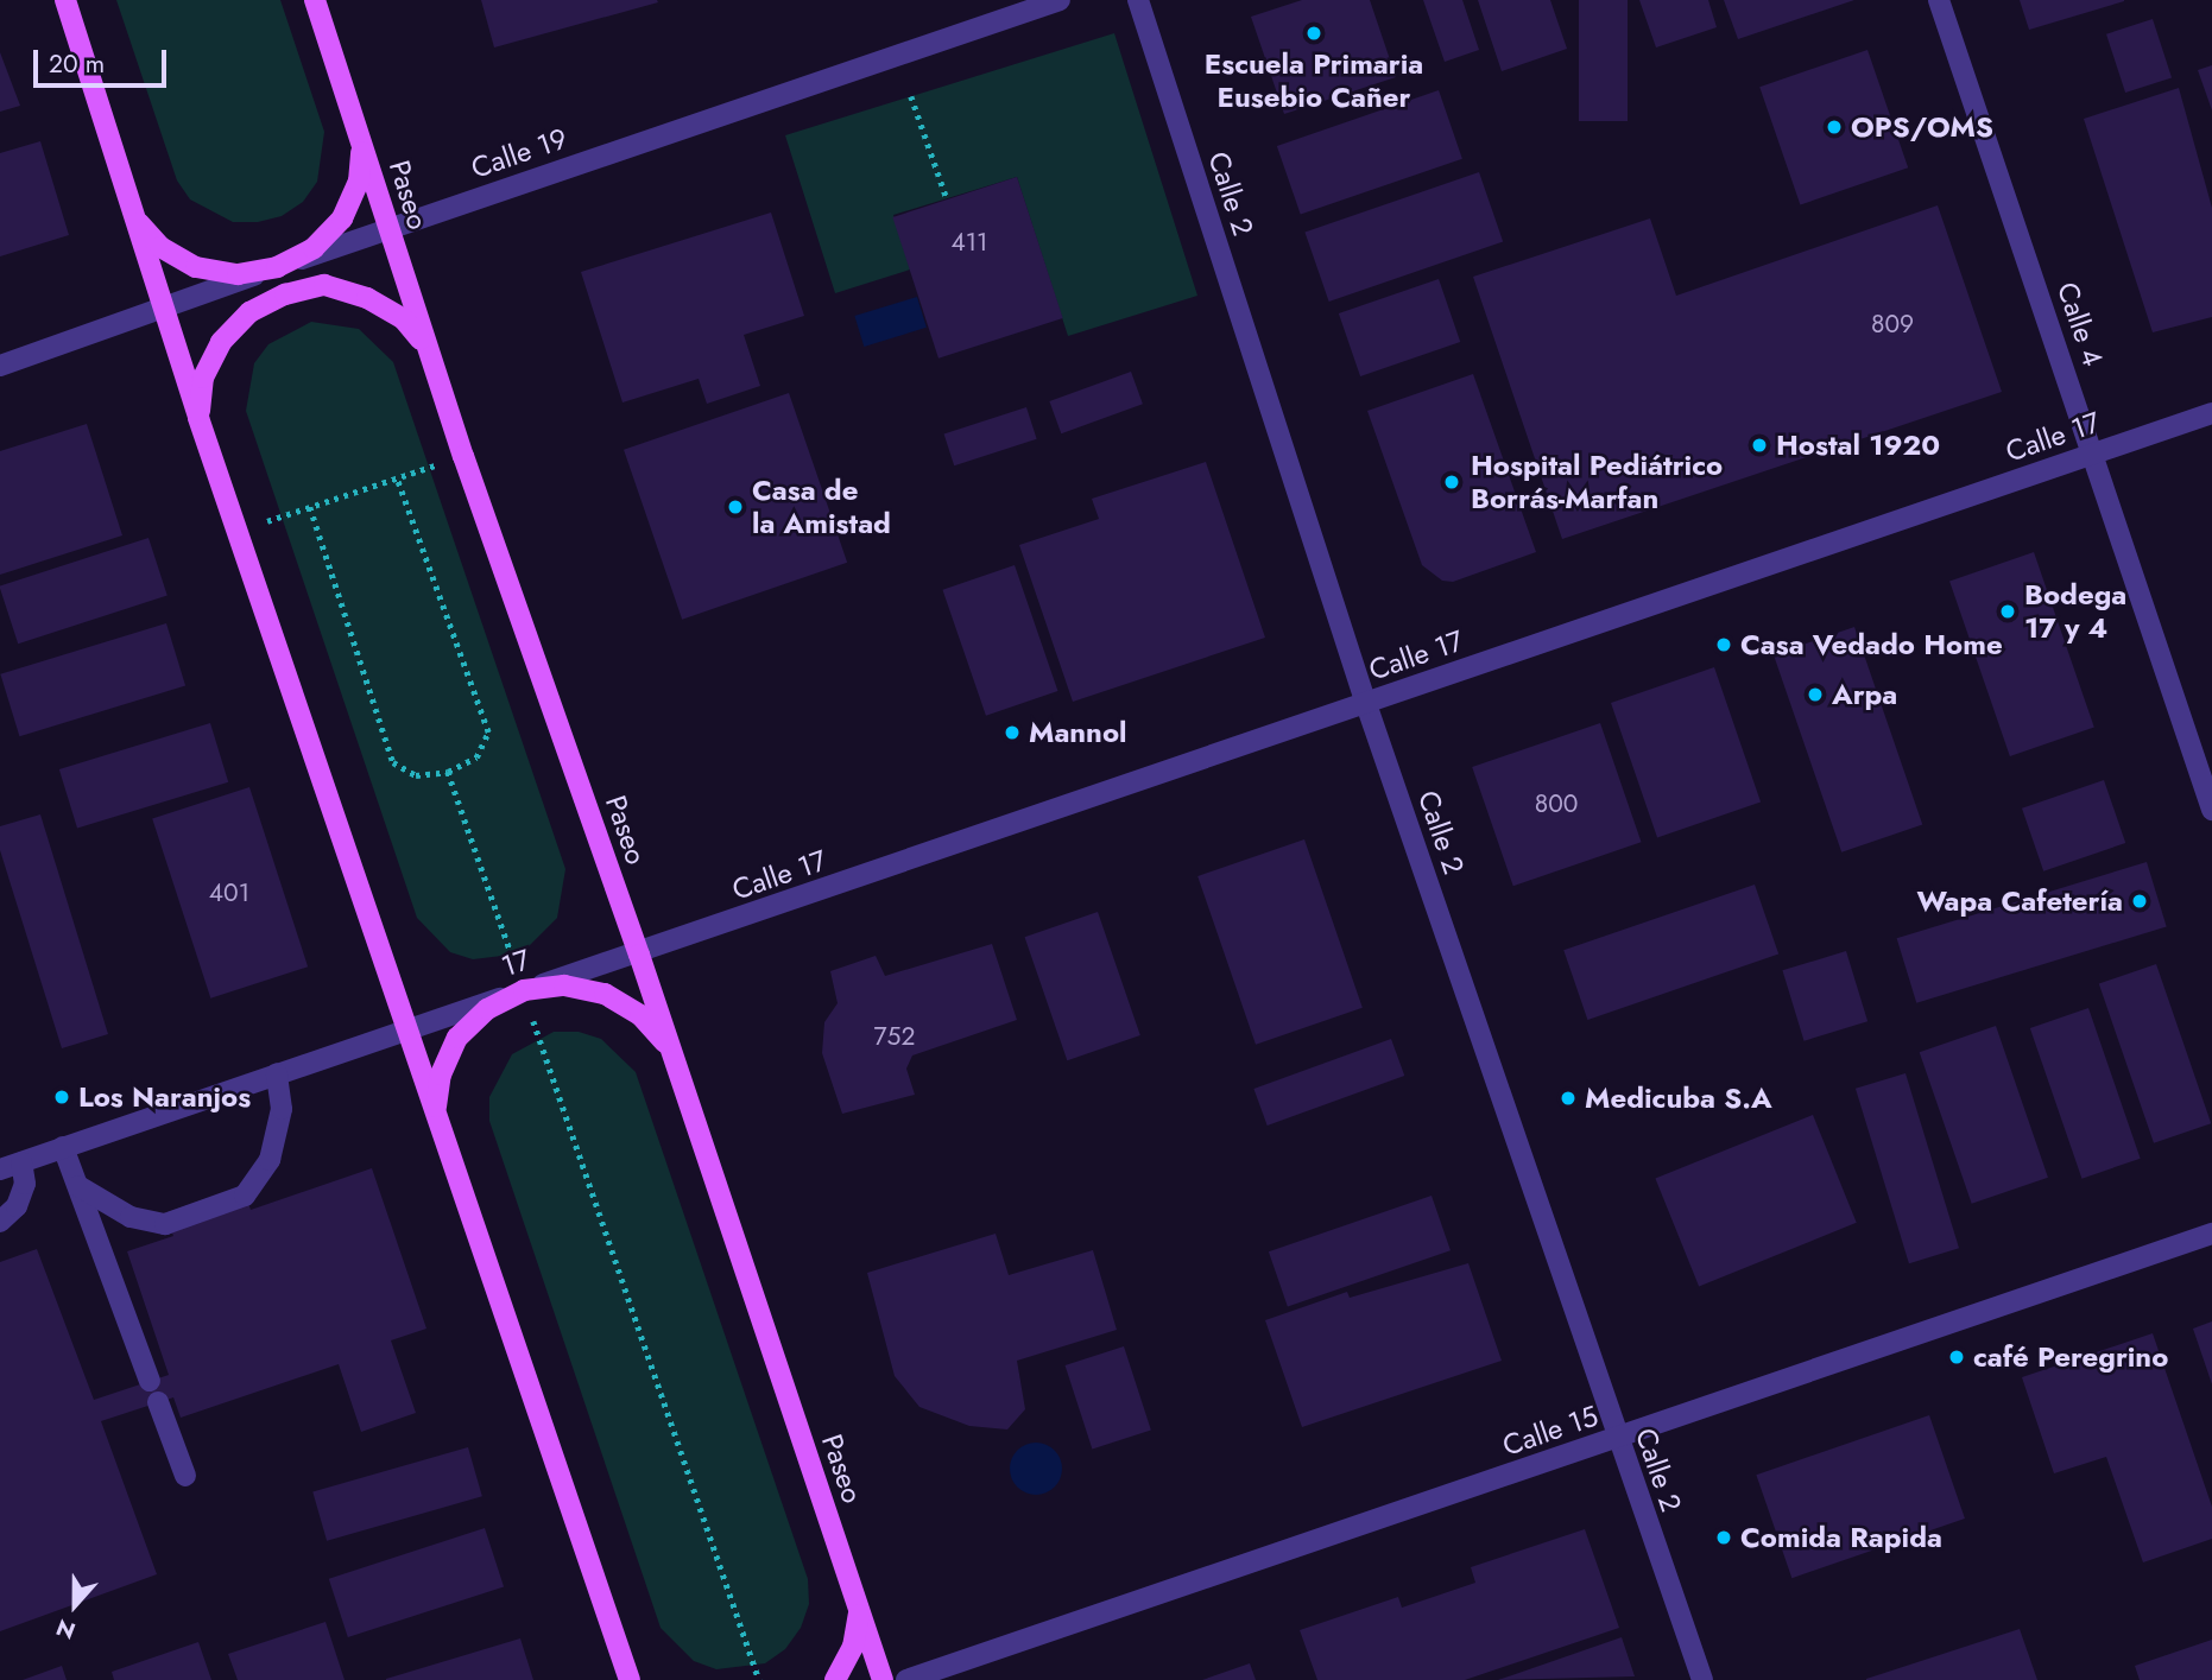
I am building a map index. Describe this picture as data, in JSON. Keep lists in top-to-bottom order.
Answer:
{
  "streets": {
    "main road": ["Paseo"],
    "street": [
      "Calle 19",
      "Calle 2",
      "Calle 4",
      "Calle 17",
      "17",
      "Calle 15"
    ]
  },
  "crossings": [
    ["Calle 19", "Paseo"],
    ["Calle 2", "Calle 17"],
    ["Calle 2", "Calle 15"],
    ["Paseo", "Calle 17"],
    ["Paseo", "17"],
    ["Calle 4", "Calle 17"],
    ["Calle 17", "17"]
  ],
  "places": [
    "Escuela Primaria Eusebio Cañer",
    "OPS/OMS",
    "Hostal 1920",
    "Hospital Pediátrico Borrás-Marfan",
    "Casa de la Amistad",
    "Bodega 17 y 4",
    "Casa Vedado Home",
    "Arpa",
    "Mannol",
    "Wapa Cafetería",
    "Los Naranjos",
    "Medicuba S.A",
    "café Peregrino",
    "Comida Rapida"
  ],
  "house_numbers": [
    "411",
    "809",
    "800",
    "401",
    "752"
  ],
  "scale_bar": "20 m",
  "north": "bottom"
}
